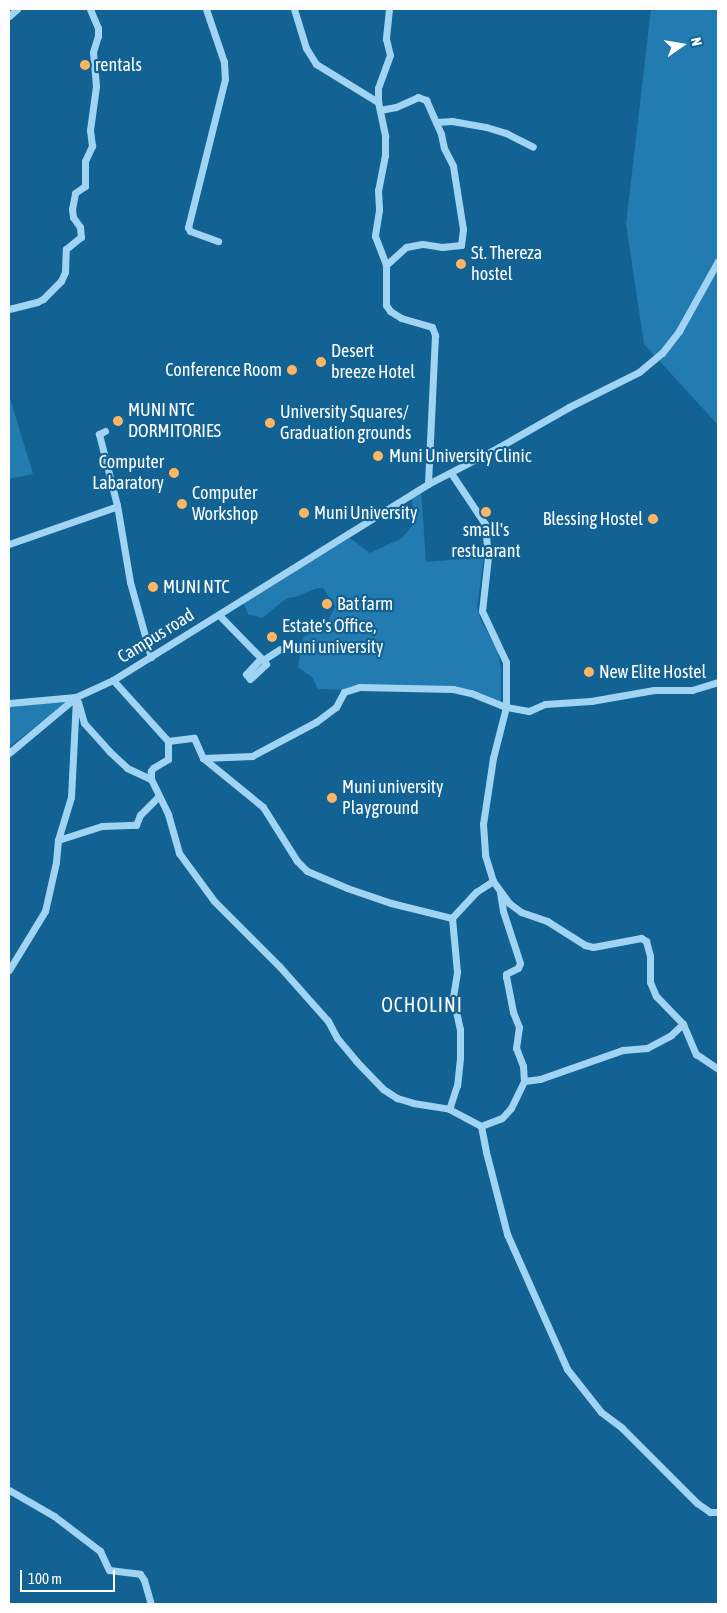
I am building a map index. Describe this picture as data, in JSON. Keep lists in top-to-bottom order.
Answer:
{
  "streets": {
    "street": ["Campus road"]
  },
  "districts": ["OCHOLINI"],
  "places": [
    "rentals",
    "St. Thereza hostel",
    "Desert breeze Hotel",
    "Conference Room",
    "MUNI NTC DORMITORIES",
    "University Squares/ Graduation grounds",
    "Muni University Clinic",
    "Computer Labaratory",
    "Computer Workshop",
    "small's restuarant",
    "Muni University",
    "Blessing Hostel",
    "MUNI NTC",
    "Bat farm",
    "Estate's Office, Muni university",
    "New Elite Hostel",
    "Muni university Playground"
  ],
  "scale_bar": "100 m",
  "north": "right"
}
